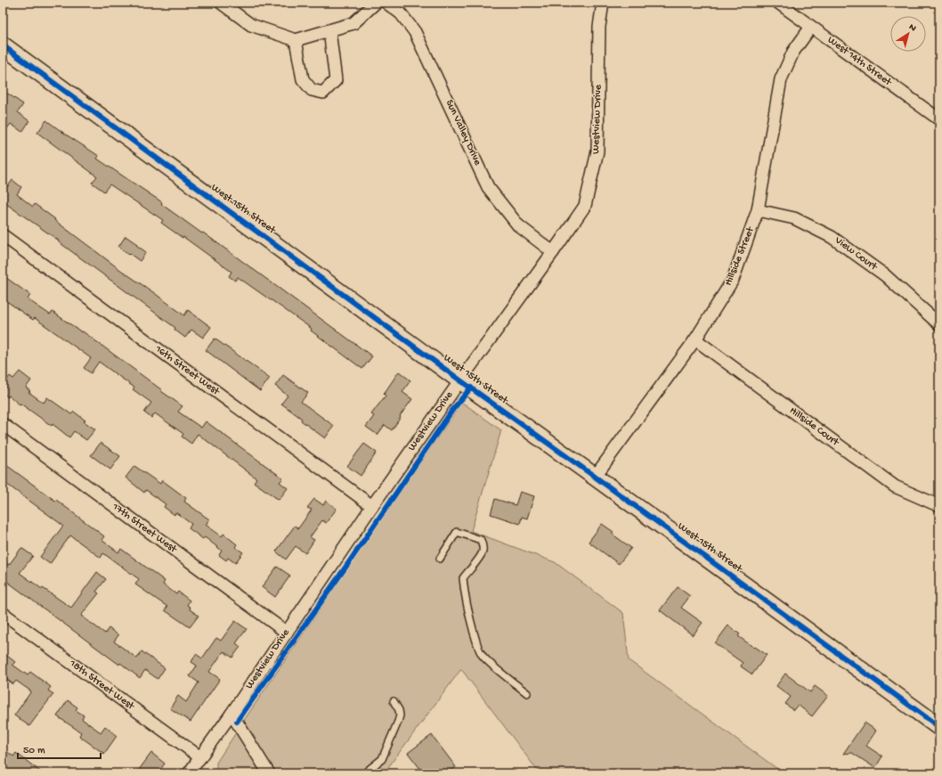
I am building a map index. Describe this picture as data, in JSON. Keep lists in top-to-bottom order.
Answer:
{
  "streets": {
    "street": [
      "West 14th Street",
      "Westview Drive",
      "Sun Valley Drive",
      "West 15th Street",
      "View Court",
      "Hillside Street",
      "16th Street West",
      "Hillside Court",
      "17th Street West",
      "18th Street West"
    ]
  },
  "crossings": [
    ["West 14th Street", "Hillside Street"],
    ["Westview Drive", "Sun Valley Drive"],
    ["Westview Drive", "West 15th Street"],
    ["Westview Drive", "16th Street West"],
    ["Westview Drive", "17th Street West"],
    ["Westview Drive", "18th Street West"],
    ["West 15th Street", "Hillside Street"],
    ["View Court", "Hillside Street"],
    ["Hillside Street", "Hillside Court"]
  ],
  "scale_bar": "50 m",
  "north": "top right"
}
